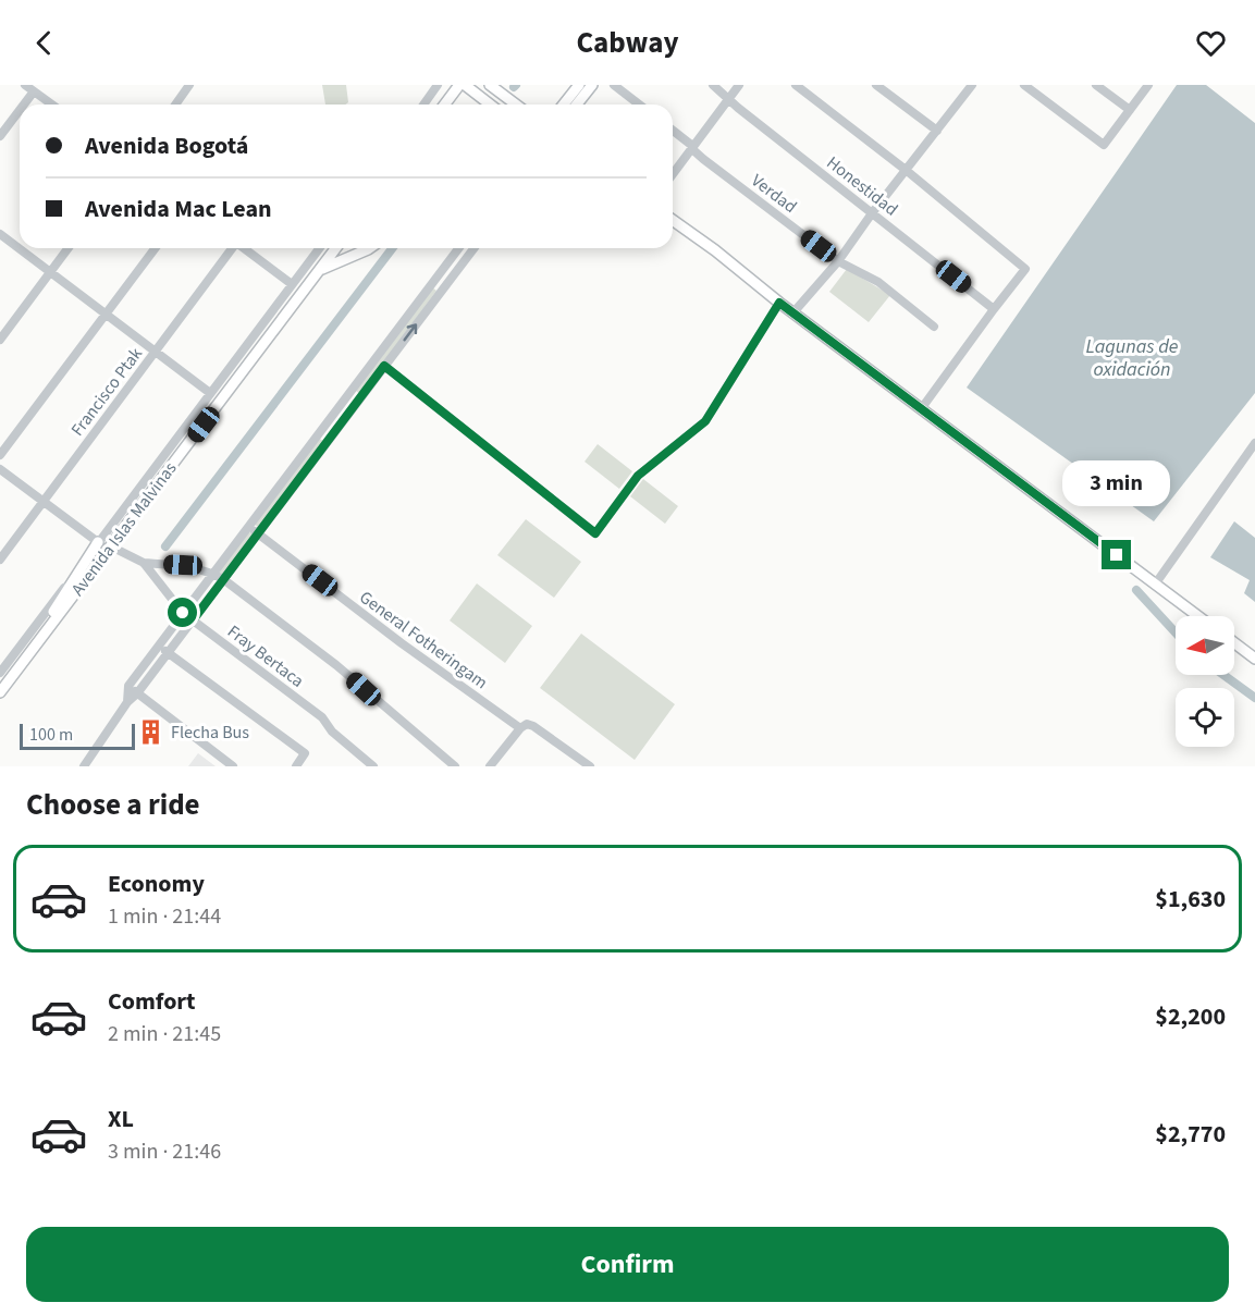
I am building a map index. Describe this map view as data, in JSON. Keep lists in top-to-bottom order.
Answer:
{
  "streets": {
    "main road": ["Avenida Islas Malvinas"],
    "street": [
      "Honestidad",
      "Verdad",
      "Francisco Ptak",
      "General Fotheringam",
      "Fray Bertaca"
    ]
  },
  "crossings": [
    ["Avenida Islas Malvinas", "Fray Bertaca"]
  ],
  "water": ["Lagunas de oxidación"],
  "places": {
    "building": ["Flecha Bus"]
  },
  "scale_bar": "100 m",
  "north": "left",
  "page": {
    "header": "Cabway",
    "banner": ["Avenida Bogotá", "Avenida Mac Lean"],
    "bubble": "3 min",
    "scale": "100 m",
    "heading": "Choose a ride",
    "list": [
      {
        "name": "Economy",
        "note": "1 min · 21:44",
        "value": "$1,630"
      },
      {
        "name": "Comfort",
        "note": "2 min · 21:45",
        "value": "$2,200"
      },
      {
        "name": "XL",
        "note": "3 min · 21:46",
        "value": "$2,770"
      }
    ],
    "buttons": "Confirm"
  }
}
